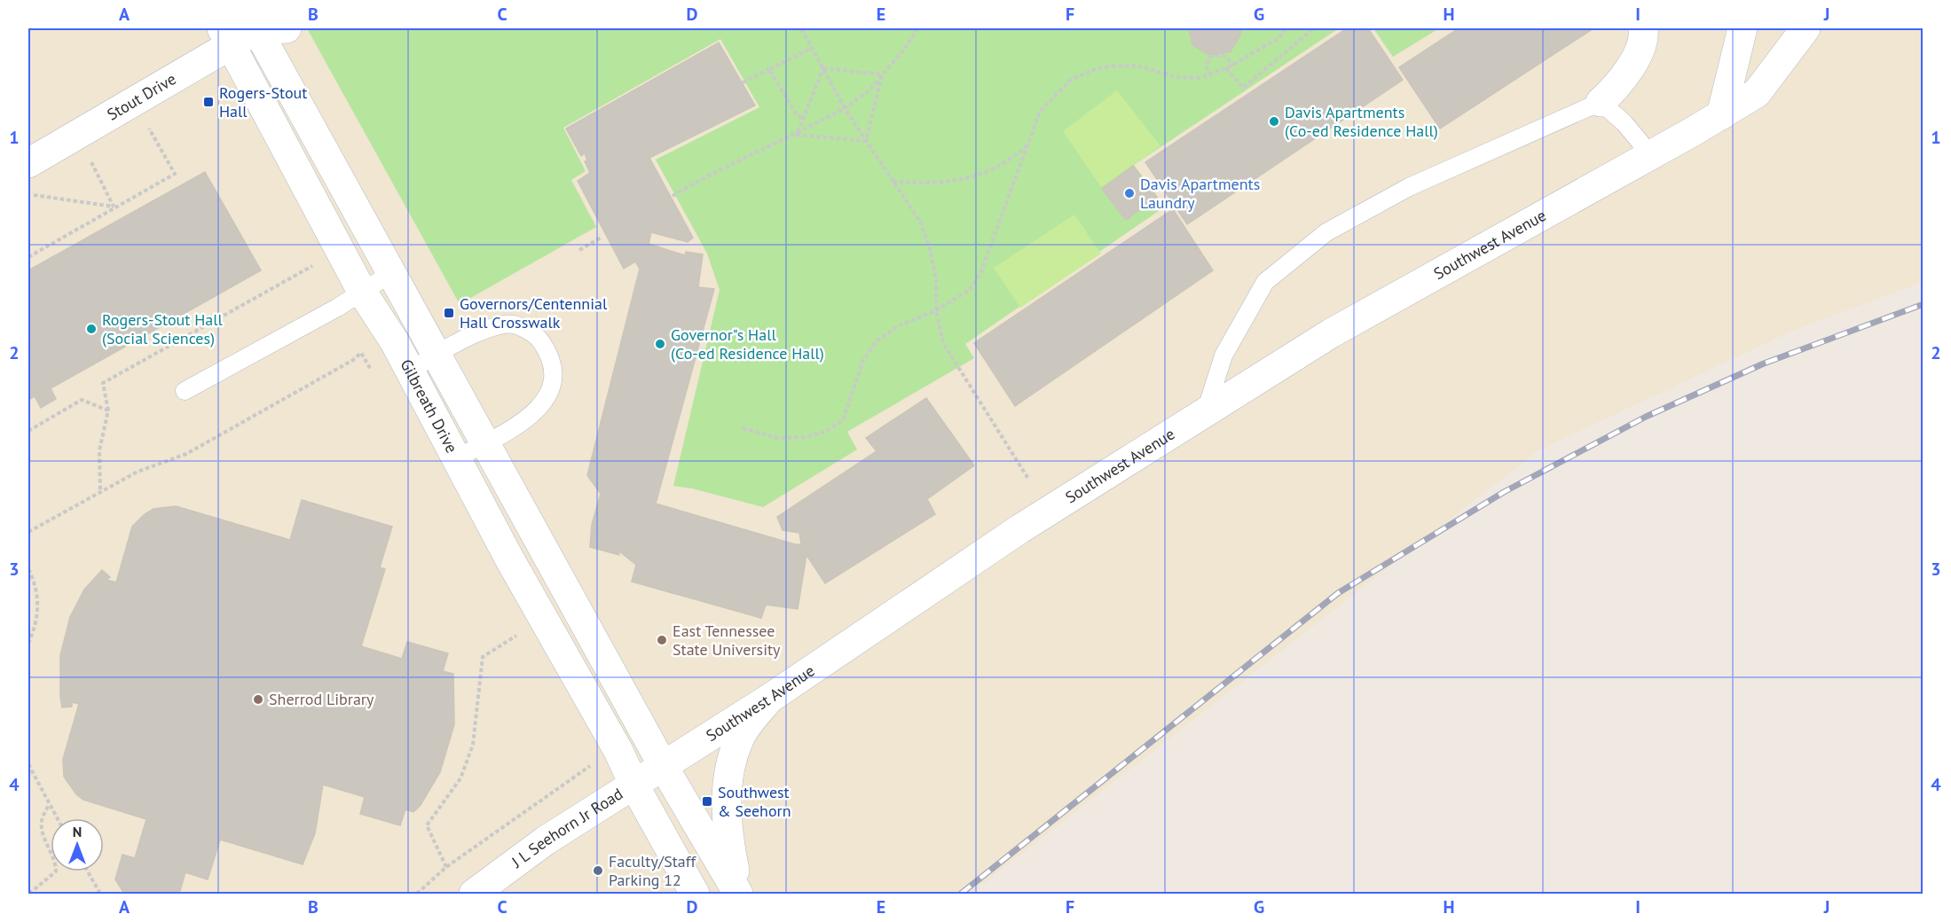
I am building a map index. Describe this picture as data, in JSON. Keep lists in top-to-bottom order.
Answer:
{
  "streets": {
    "street": [
      "Stout Drive",
      "Southwest Avenue",
      "Gilbreath Drive",
      "J L Seehorn Jr Road"
    ]
  },
  "crossings": [
    ["Stout Drive", "Gilbreath Drive"],
    ["Southwest Avenue", "Gilbreath Drive"],
    ["Southwest Avenue", "J L Seehorn Jr Road"],
    ["Gilbreath Drive", "J L Seehorn Jr Road"]
  ],
  "places": {
    "transit": ["Rogers-Stout Hall", "Governors/Centennial Hall Crosswalk", "Southwest & Seehorn"],
    "other": [
      "Davis Apartments (Co-ed Residence Hall)",
      "Davis Apartments Laundry",
      "Rogers-Stout Hall (Social Sciences)",
      "Governor\"s Hall (Co-ed Residence Hall)",
      "East Tennessee State University",
      "Sherrod Library",
      "Faculty/Staff Parking 12"
    ]
  },
  "north": "top",
  "grid": {
    "columns": [
      "A",
      "B",
      "C",
      "D",
      "E",
      "F",
      "G",
      "H",
      "I",
      "J"
    ],
    "rows": [
      "1",
      "2",
      "3",
      "4"
    ]
  }
}
